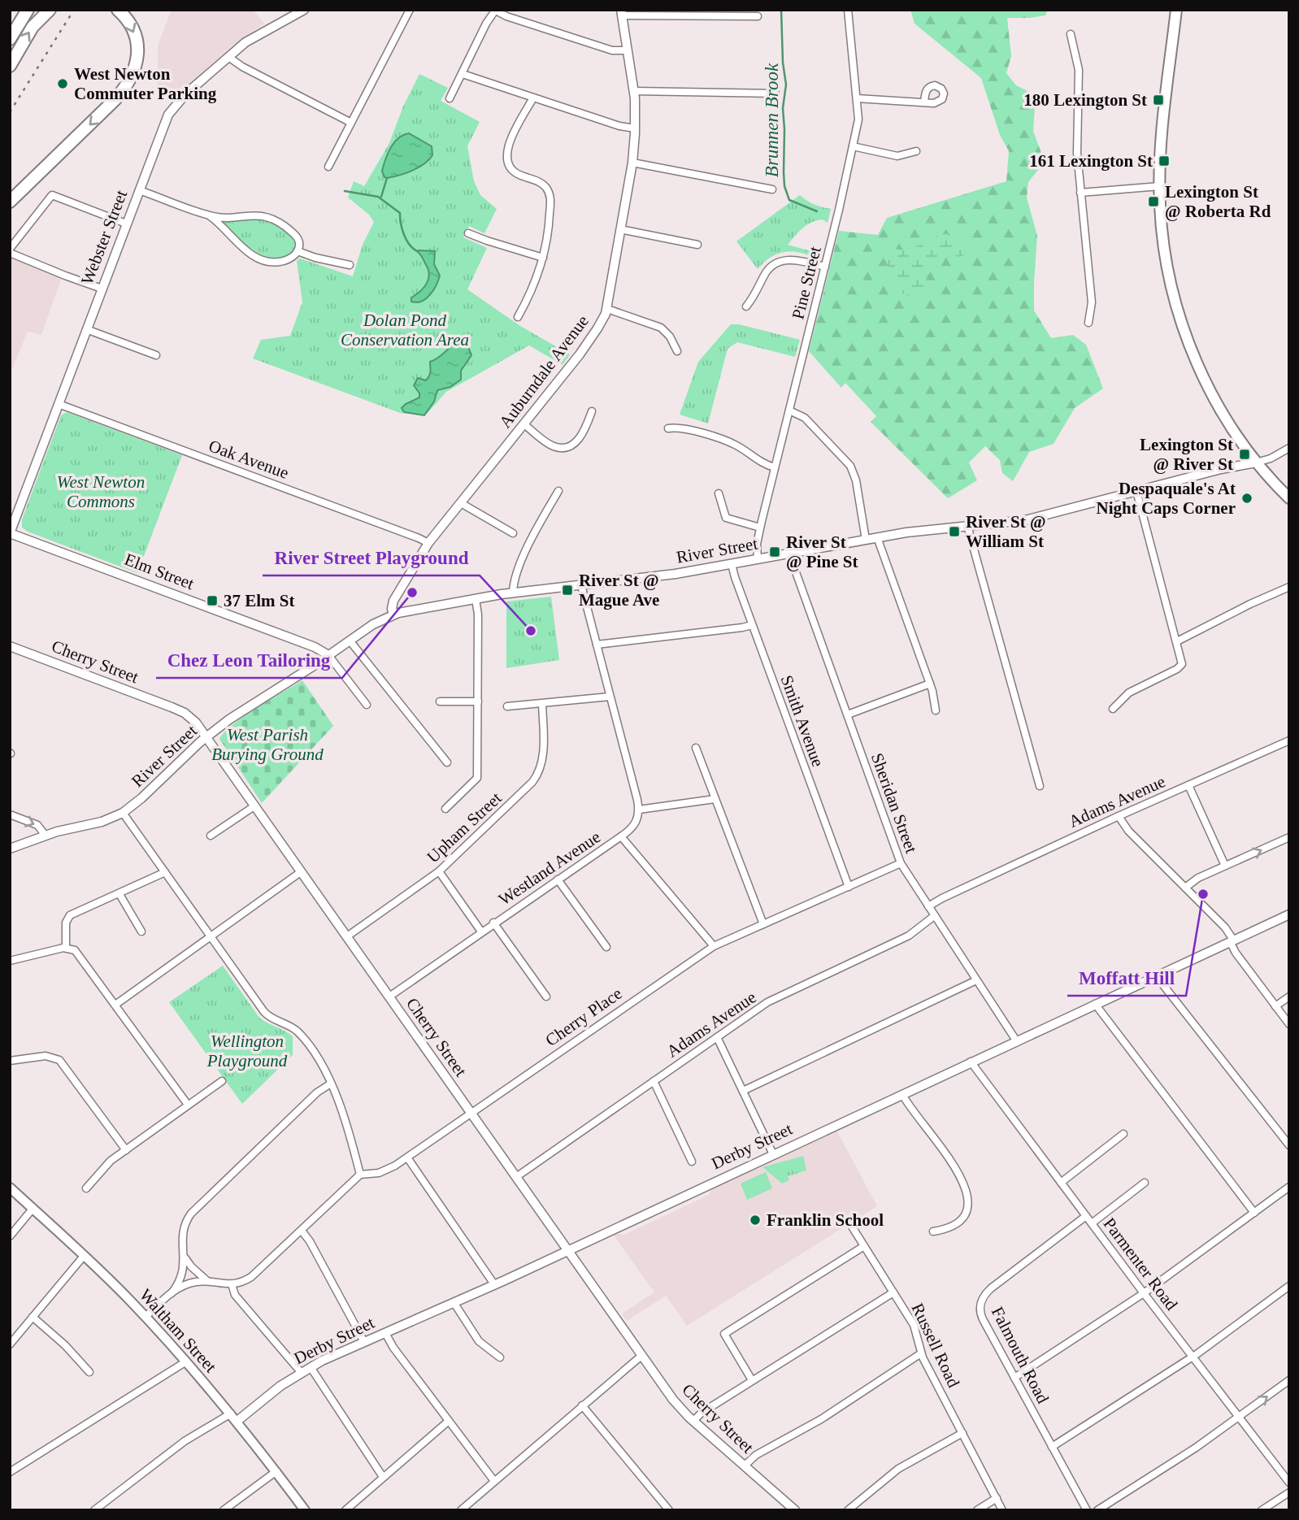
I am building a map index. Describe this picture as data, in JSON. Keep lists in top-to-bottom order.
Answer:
{
  "streets": {
    "main road": ["Waltham Street"],
    "street": [
      "Webster Street",
      "Pine Street",
      "Auburndale Avenue",
      "Oak Avenue",
      "River Street",
      "Elm Street",
      "Cherry Street",
      "Smith Avenue",
      "Adams Avenue",
      "Sheridan Street",
      "Upham Street",
      "Westland Avenue",
      "Cherry Place",
      "Derby Street",
      "Parmenter Road",
      "Russell Road",
      "Falmouth Road"
    ]
  },
  "crossings": [
    ["Webster Street", "Oak Avenue"],
    ["Webster Street", "Elm Street"],
    ["Pine Street", "River Street"],
    ["Auburndale Avenue", "Oak Avenue"],
    ["Auburndale Avenue", "River Street"],
    ["River Street", "Elm Street"],
    ["River Street", "Cherry Street"],
    ["River Street", "Smith Avenue"],
    ["River Street", "Sheridan Street"],
    ["Cherry Street", "Adams Avenue"],
    ["Cherry Street", "Upham Street"],
    ["Cherry Street", "Westland Avenue"],
    ["Cherry Street", "Cherry Place"],
    ["Cherry Street", "Derby Street"],
    ["Smith Avenue", "Cherry Place"],
    ["Adams Avenue", "Sheridan Street"],
    ["Sheridan Street", "Cherry Place"],
    ["Sheridan Street", "Derby Street"],
    ["Derby Street", "Parmenter Road"],
    ["Derby Street", "Waltham Street"],
    ["Parmenter Road", "Falmouth Road"]
  ],
  "water": ["Brunnen Brook"],
  "parks": [
    "Dolan Pond Conservation Area",
    "West Newton Commons",
    "West Parish Burying Ground",
    "Wellington Playground"
  ],
  "places": {
    "other": [
      "West Newton Commuter Parking",
      "Despaquale's At Night Caps Corner",
      "Chez Leon Tailoring",
      "River Street Playground",
      "Moffatt Hill",
      "Franklin School"
    ],
    "transit": [
      "180 Lexington St",
      "161 Lexington St",
      "Lexington St @ Roberta Rd",
      "Lexington St @ River St",
      "River St @ William St",
      "River St @ Pine St",
      "River St @ Mague Ave",
      "37 Elm St"
    ]
  }
}
